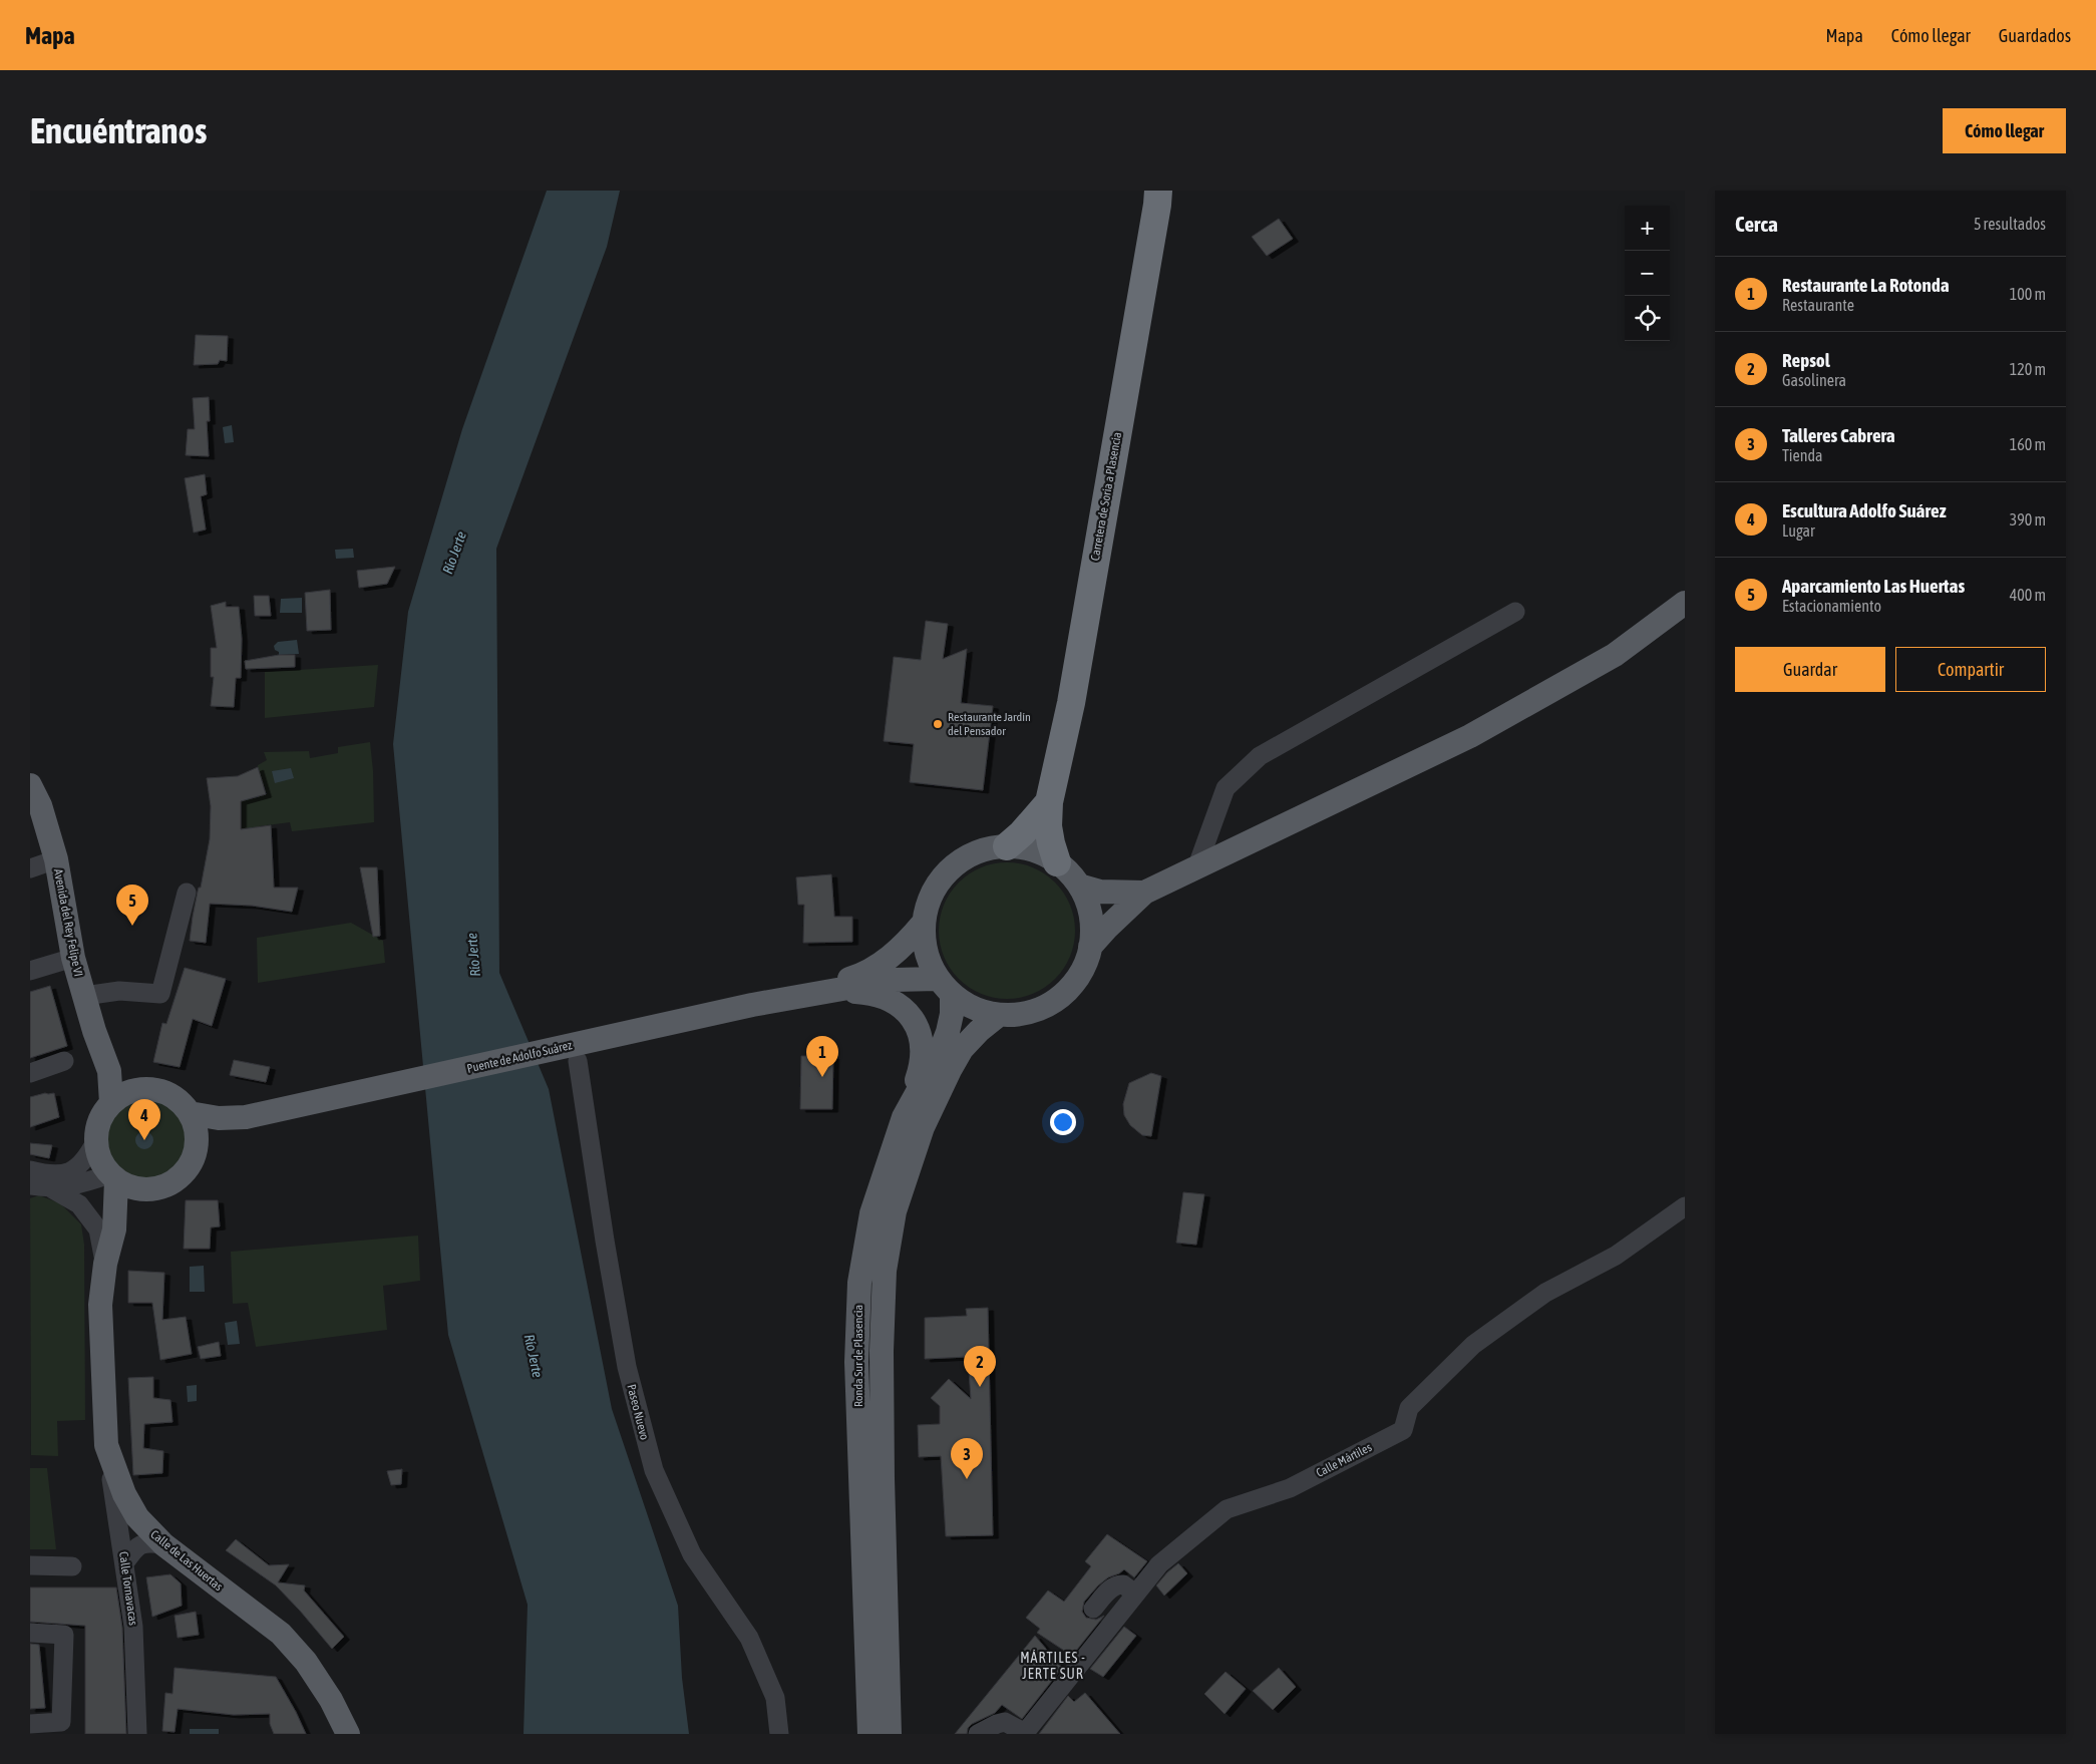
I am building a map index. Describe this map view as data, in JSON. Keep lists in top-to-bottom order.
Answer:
{
  "streets": {
    "highway": ["Carretera de Soria a Plasencia"],
    "main road": [
      "Avenida del Rey Felipe VI",
      "Puente de Adolfo Suárez",
      "Ronda Sur de Plasencia",
      "Calle de Las Huertas"
    ],
    "street": ["Paseo Nuevo", "Calle Mártiles", "Calle Tornavacas"]
  },
  "crossings": [
    ["Carretera de Soria a Plasencia", "Ronda Sur de Plasencia"],
    ["Calle de Las Huertas", "Calle Tornavacas"]
  ],
  "districts": ["MÁRTILES - JERTE SUR"],
  "water": ["Río Jerte"],
  "places": ["Restaurante Jardín del Pensador"],
  "page": {
    "header": "Mapa",
    "nav": ["Mapa", "Cómo llegar", "Guardados"],
    "buttons": [
      "Cómo llegar",
      ["Guardar", "Compartir"]
    ],
    "title": "Encuéntranos",
    "heading": ["Cerca", "5 resultados"],
    "map_buttons": ["+", "−"],
    "list": [
      {
        "mark": "1",
        "name": "Restaurante La Rotonda",
        "note": "Restaurante",
        "value": "100 m"
      },
      {
        "mark": "2",
        "name": "Repsol",
        "note": "Gasolinera",
        "value": "120 m"
      },
      {
        "mark": "3",
        "name": "Talleres Cabrera",
        "note": "Tienda",
        "value": "160 m"
      },
      {
        "mark": "4",
        "name": "Escultura Adolfo Suárez",
        "note": "Lugar",
        "value": "390 m"
      },
      {
        "mark": "5",
        "name": "Aparcamiento Las Huertas",
        "note": "Estacionamiento",
        "value": "400 m"
      }
    ],
    "pins": [
      "5",
      "1",
      "4",
      "2",
      "3"
    ]
  }
}
